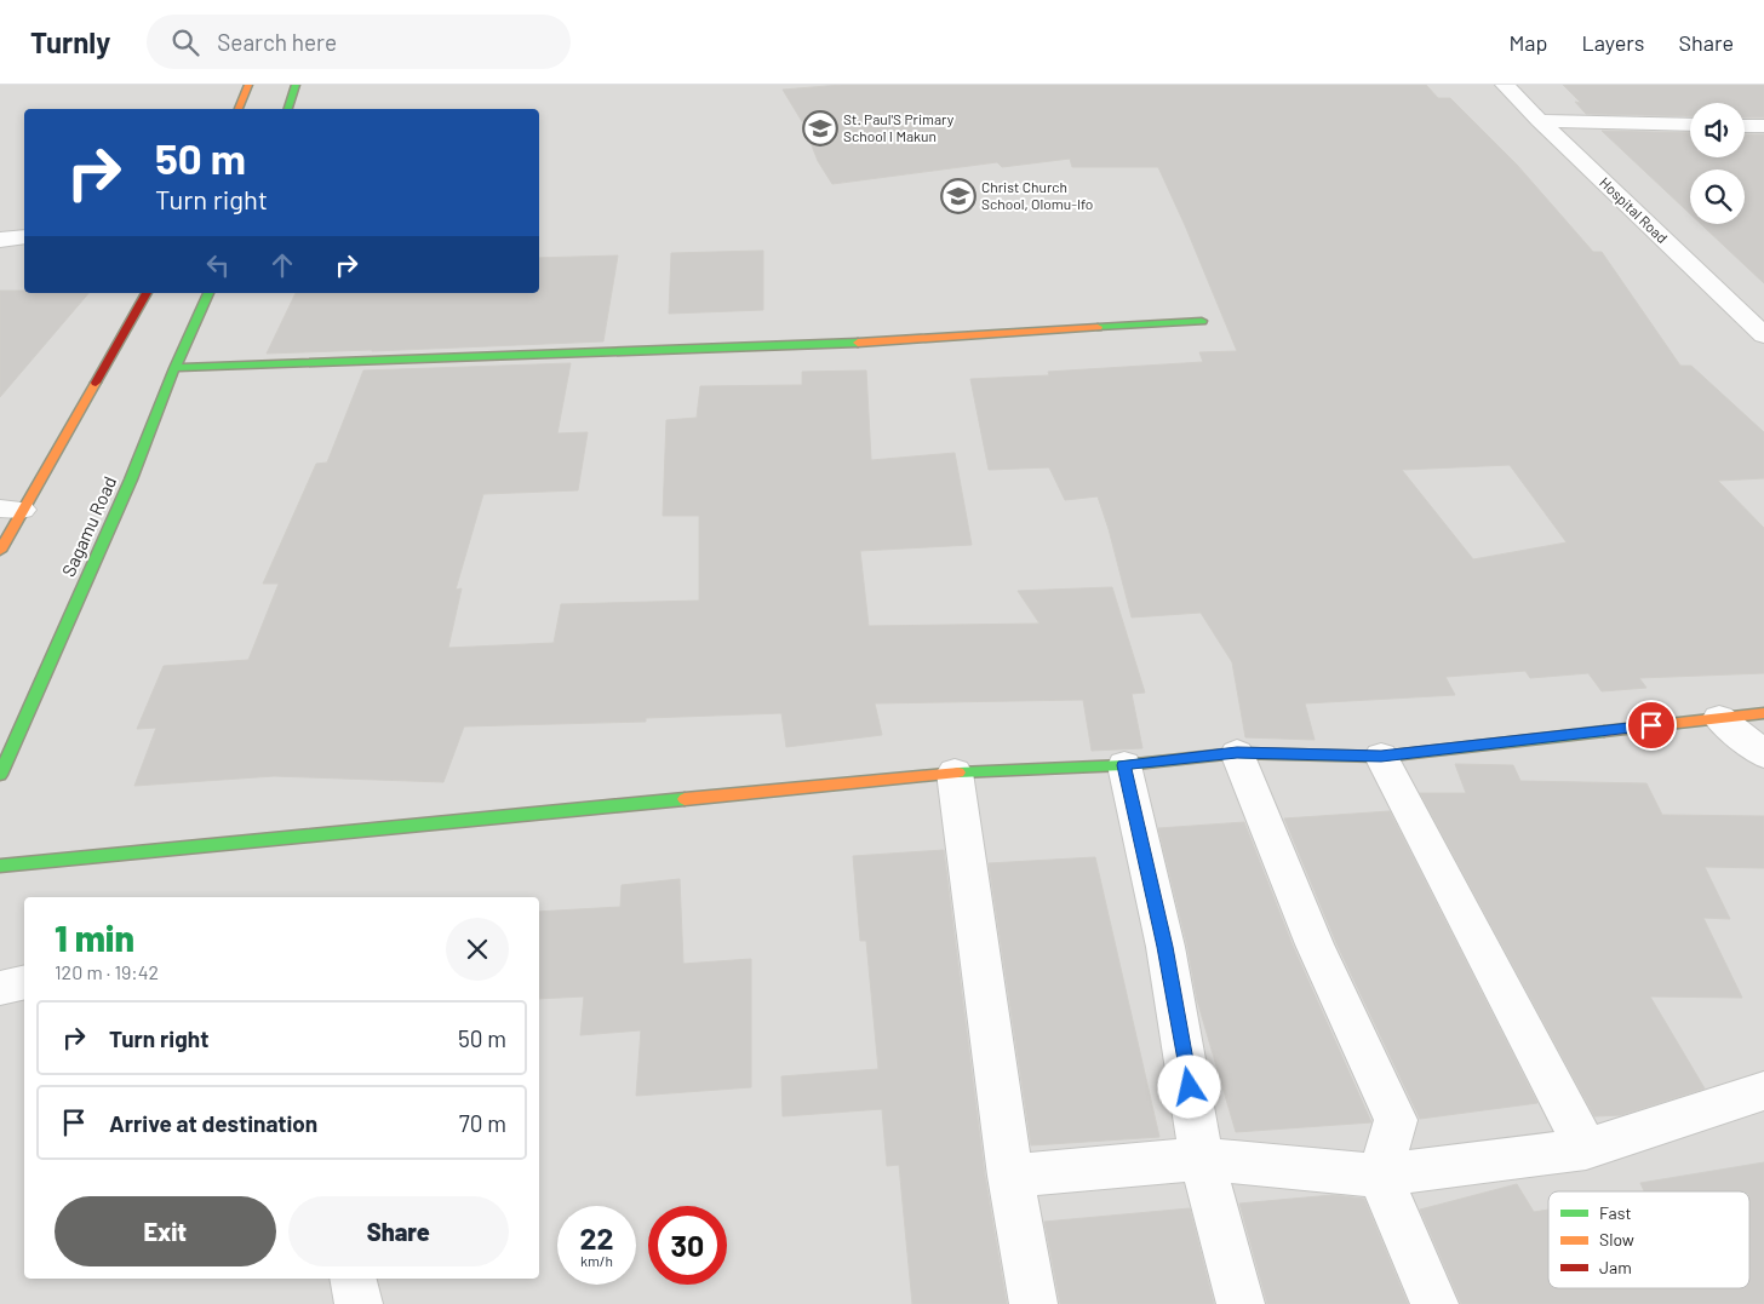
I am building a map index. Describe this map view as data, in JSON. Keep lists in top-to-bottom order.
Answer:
{
  "streets": {
    "main road": ["Sagamu Road"],
    "street": ["Hospital Road"]
  },
  "places": {
    "school or university": ["St. Paul'S Primary School I Makun", "Christ Church School, Olomu-Ifo"]
  },
  "legend": ["Fast", "Slow", "Jam"],
  "page": {
    "header": "Turnly",
    "search": "Search here",
    "nav": ["Map", "Layers", "Share"],
    "turn": ["50 m", "Turn right"],
    "heading": ["1 min", "120 m · 19:42"],
    "list": [
      {
        "name": "Turn right",
        "value": "50 m"
      },
      {
        "name": "Arrive at destination",
        "value": "70 m"
      }
    ],
    "buttons": ["Exit", "Share"],
    "speed": "22 km/h",
    "limit": "30"
  }
}
